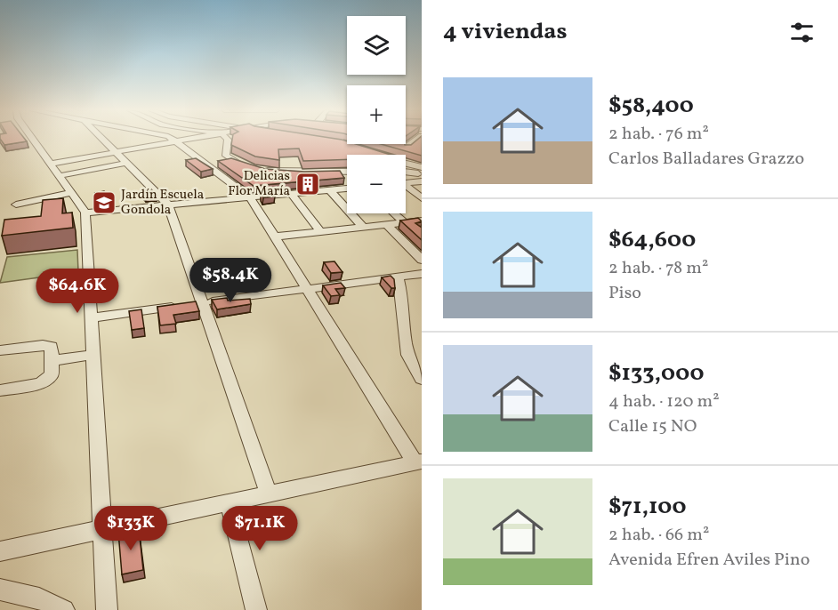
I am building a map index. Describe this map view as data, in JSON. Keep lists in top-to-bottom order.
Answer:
{
  "places": {
    "building": ["Delicias Flor María"],
    "school or university": ["Jardín Escuela Gondola"]
  },
  "page": {
    "heading": "4 viviendas",
    "map_buttons": ["+", "−"],
    "list": [
      {
        "name": "$58,400",
        "note": "2 hab. · 76 m² · Carlos Balladares Grazzo"
      },
      {
        "name": "$64,600",
        "note": "2 hab. · 78 m² · Piso"
      },
      {
        "name": "$133,000",
        "note": "4 hab. · 120 m² · Calle 15 NO"
      },
      {
        "name": "$71,100",
        "note": "2 hab. · 66 m² · Avenida Efren Aviles Pino"
      }
    ],
    "price": [
      "$58.4K",
      "$64.6K",
      "$133K",
      "$71.1K"
    ]
  }
}
